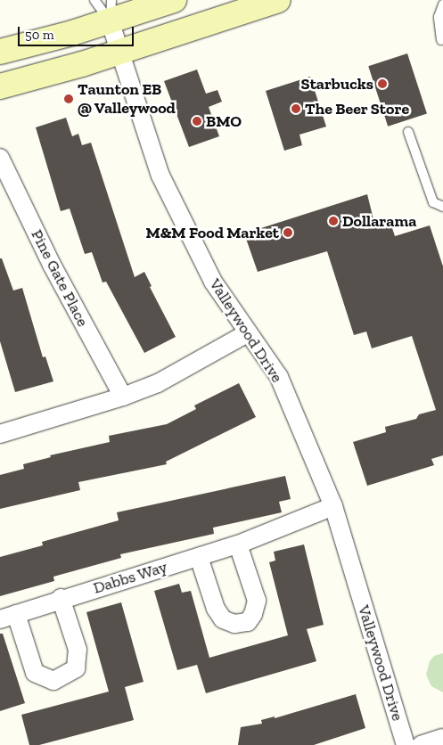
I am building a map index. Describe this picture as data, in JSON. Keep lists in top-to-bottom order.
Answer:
{
  "streets": {
    "street": ["Pine Gate Place", "Valleywood Drive", "Dabbs Way"]
  },
  "crossings": [
    ["Valleywood Drive", "Dabbs Way"]
  ],
  "places": [
    "Starbucks",
    "Taunton EB @ Valleywood",
    "The Beer Store",
    "BMO",
    "Dollarama",
    "M&M Food Market"
  ],
  "scale_bar": "50 m"
}
